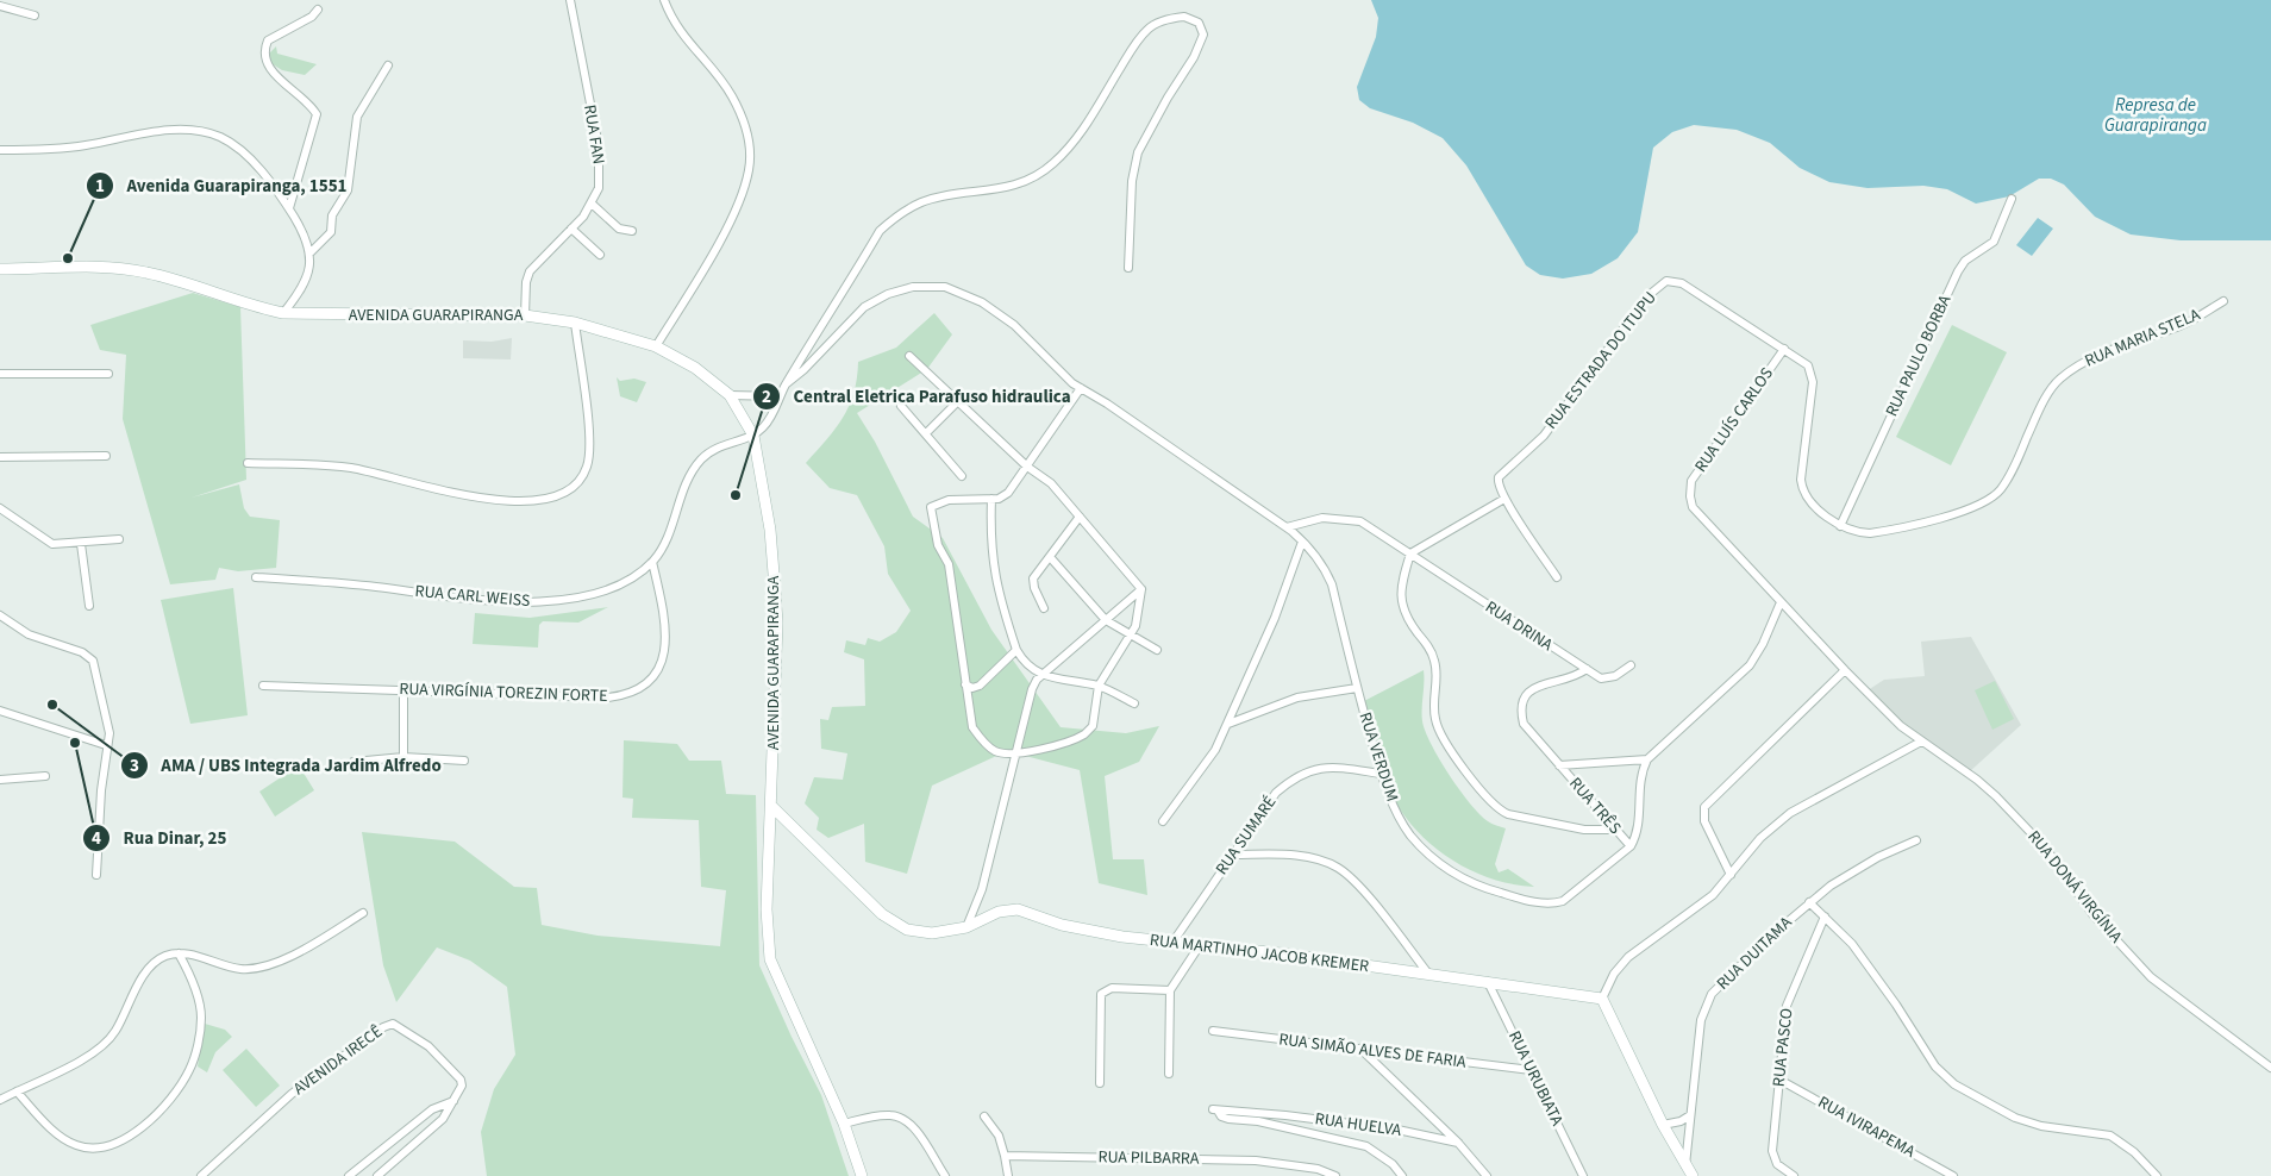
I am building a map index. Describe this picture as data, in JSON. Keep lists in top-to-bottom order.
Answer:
{
  "streets": {
    "main road": ["AVENIDA GUARAPIRANGA", "RUA MARTINHO JACOB KREMER"],
    "street": [
      "RUA FAN",
      "RUA MARIA STELA",
      "RUA PAULO BORBA",
      "RUA ESTRADA DO ITUPU",
      "RUA LUÍS CARLOS",
      "RUA CARL WEISS",
      "RUA DRINA",
      "RUA VIRGÍNIA TOREZIN FORTE",
      "RUA VERDUM",
      "RUA TRÊS",
      "RUA SUMARÉ",
      "RUA DONÁ VIRGÍNIA",
      "RUA DUITAMA",
      "RUA PASCO",
      "RUA SIMÃO ALVES DE FARIA",
      "AVENIDA IRECÊ",
      "RUA URUBIATA",
      "RUA HUELVA",
      "RUA IVIRAPEMA",
      "RUA PILBARRA"
    ]
  },
  "crossings": [
    ["RUA FAN", "AVENIDA GUARAPIRANGA"],
    ["AVENIDA GUARAPIRANGA", "RUA CARL WEISS"],
    ["AVENIDA GUARAPIRANGA", "RUA MARTINHO JACOB KREMER"],
    ["RUA MARIA STELA", "RUA ESTRADA DO ITUPU"],
    ["RUA PAULO BORBA", "RUA ESTRADA DO ITUPU"],
    ["RUA ESTRADA DO ITUPU", "RUA LUÍS CARLOS"],
    ["RUA LUÍS CARLOS", "RUA DONÁ VIRGÍNIA"],
    ["RUA CARL WEISS", "RUA VIRGÍNIA TOREZIN FORTE"],
    ["RUA DRINA", "RUA VERDUM"],
    ["RUA DRINA", "RUA TRÊS"],
    ["RUA VERDUM", "RUA TRÊS"],
    ["RUA VERDUM", "RUA SUMARÉ"],
    ["RUA SUMARÉ", "RUA MARTINHO JACOB KREMER"],
    ["RUA MARTINHO JACOB KREMER", "RUA URUBIATA"],
    ["RUA PASCO", "RUA IVIRAPEMA"],
    ["RUA SIMÃO ALVES DE FARIA", "RUA URUBIATA"]
  ],
  "water": ["Represa de Guarapiranga"],
  "places": [
    "Avenida Guarapiranga, 1551",
    "Central Eletrica Parafuso hidraulica",
    "AMA / UBS Integrada Jardim Alfredo",
    "Rua Dinar, 25"
  ]
}
